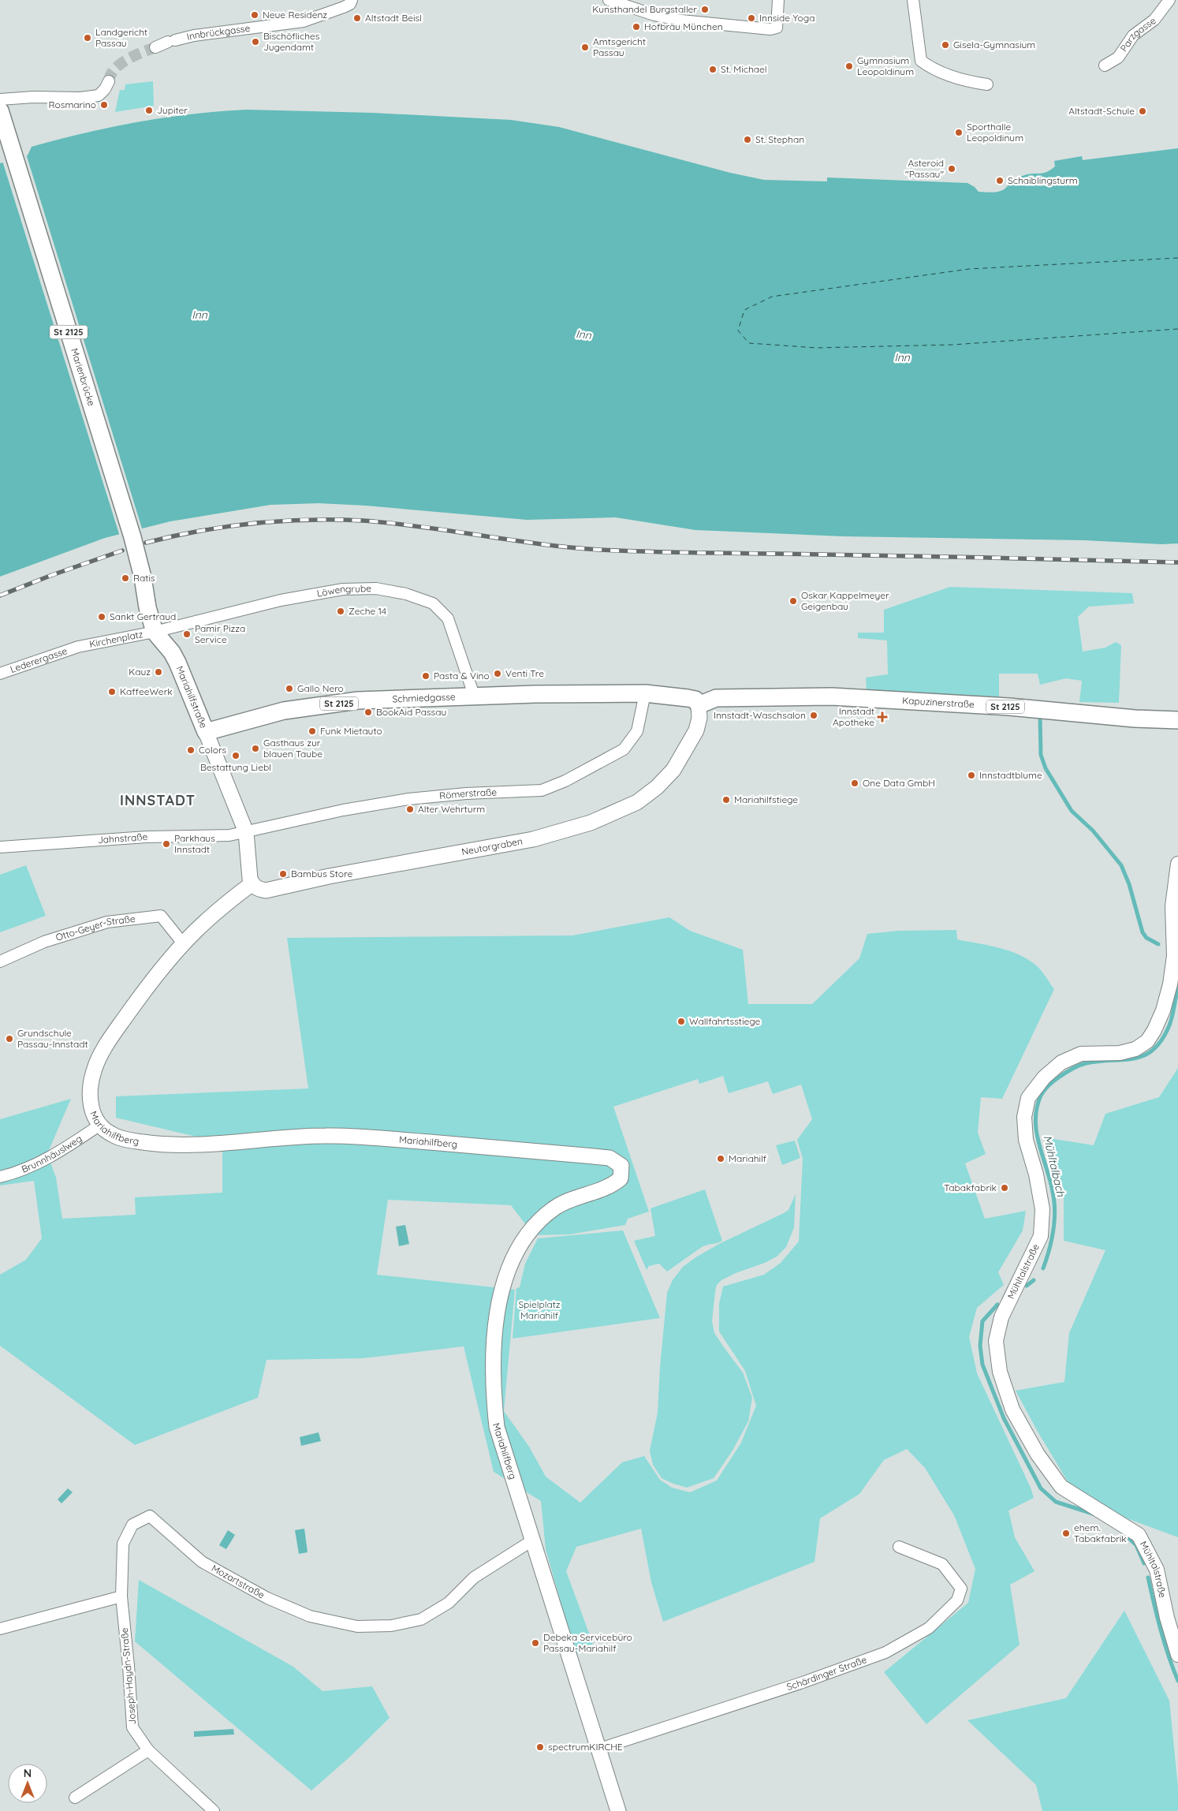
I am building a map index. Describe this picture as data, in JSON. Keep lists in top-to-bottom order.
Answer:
{
  "streets": {
    "main road": [
      "St 2125",
      "Marienbrücke",
      "Mariahilfstraße",
      "Schmiedgasse",
      "Kapuzinerstraße",
      "Neutorgraben",
      "Mariahilfberg"
    ],
    "street": [
      "Innbrückgasse",
      "Parzgasse",
      "Löwengrube",
      "Kirchenplatz",
      "Lederergasse",
      "Römerstraße",
      "Jahnstraße",
      "Otto-Geyer-Straße",
      "Brunnhäuslweg",
      "Mühltalstraße",
      "Mozartstraße",
      "Schärdinger Straße",
      "Joseph-Haydn-Straße"
    ]
  },
  "crossings": [
    ["St 2125", "Schmiedgasse"],
    ["St 2125", "Kapuzinerstraße"],
    ["St 2125", "Römerstraße"],
    ["St 2125", "Neutorgraben"],
    ["Marienbrücke", "Mariahilfstraße"],
    ["Löwengrube", "Kirchenplatz"],
    ["Löwengrube", "Mariahilfstraße"],
    ["Löwengrube", "Schmiedgasse"],
    ["Kirchenplatz", "Lederergasse"],
    ["Kirchenplatz", "Mariahilfstraße"],
    ["Mariahilfstraße", "Schmiedgasse"],
    ["Mariahilfstraße", "Römerstraße"],
    ["Mariahilfstraße", "Jahnstraße"],
    ["Mariahilfstraße", "Neutorgraben"],
    ["Mariahilfstraße", "Mariahilfberg"],
    ["Schmiedgasse", "Römerstraße"],
    ["Kapuzinerstraße", "Neutorgraben"],
    ["Römerstraße", "Jahnstraße"],
    ["Neutorgraben", "Mariahilfberg"],
    ["Otto-Geyer-Straße", "Mariahilfberg"],
    ["Mariahilfberg", "Brunnhäuslweg"],
    ["Mariahilfberg", "Mozartstraße"],
    ["Mozartstraße", "Joseph-Haydn-Straße"]
  ],
  "districts": ["INNSTADT"],
  "water": ["Inn", "Mühltalbach"],
  "parks": ["Spielplatz Mariahilf"],
  "places": {
    "other": [
      "Kunsthandel Burgstaller",
      "Neue Residenz",
      "Altstadt Beisl",
      "Innside Yoga",
      "Hofbräu München",
      "Landgericht Passau",
      "Bischöfliches Jugendamt",
      "Gisela-Gymnasium",
      "Amtsgericht Passau",
      "Gymnasium Leopoldinum",
      "St. Michael",
      "Rosmarino",
      "Jupiter",
      "Altstadt-Schule",
      "Sporthalle Leopoldinum",
      "St. Stephan",
      "Asteroid \"Passau\"",
      "Schaiblingsturm",
      "Ratis",
      "Oskar Kappelmeyer Geigenbau",
      "Zeche 14",
      "Sankt Gertraud",
      "Pamir Pizza Service",
      "Kauz",
      "Venti Tre",
      "Pasta & Vino",
      "Gallo Nero",
      "KaffeeWerk",
      "BookAid Passau",
      "Innstadt-Waschsalon",
      "Funk Mietauto",
      "Gasthaus zur blauen Taube",
      "Colors",
      "Bestattung Liebl",
      "Innstadtblume",
      "One Data GmbH",
      "Mariahilfstiege",
      "Alter Wehrturm",
      "Parkhaus Innstadt",
      "Bambus Store",
      "Wallfahrtsstiege",
      "Grundschule Passau-Innstadt",
      "Mariahilf",
      "Tabakfabrik",
      "ehem. Tabakfabrik",
      "Debeka Servicebüro Passau-Mariahilf",
      "spectrumKIRCHE"
    ],
    "health": ["Innstadt Apotheke"]
  },
  "north": "top"
}
